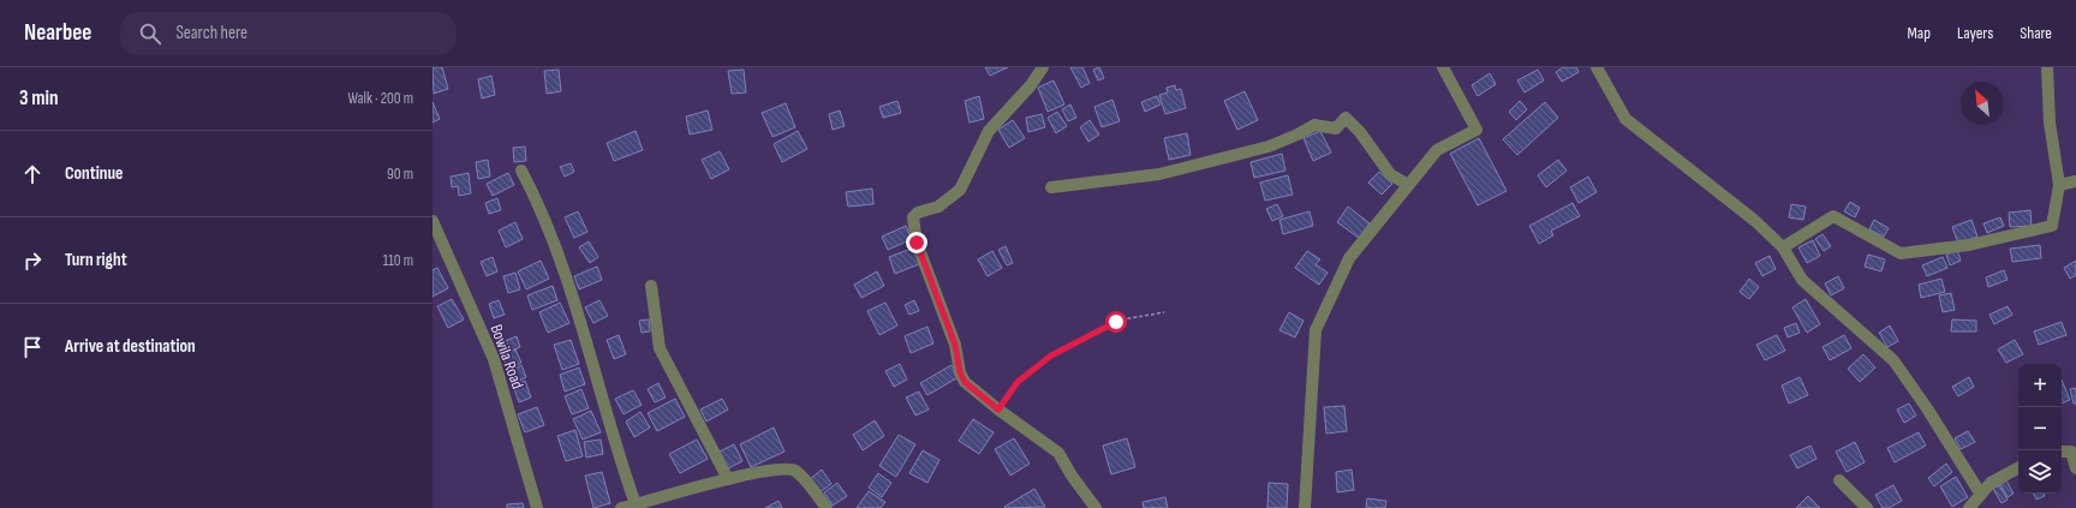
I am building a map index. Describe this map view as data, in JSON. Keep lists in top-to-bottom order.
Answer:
{
  "streets": {
    "street": ["Bowila Road"]
  },
  "north": "top left",
  "page": {
    "header": "Nearbee",
    "search": "Search here",
    "nav": ["Map", "Layers", "Share"],
    "heading": ["3 min", "Walk · 200 m"],
    "list": [
      ["Continue", "90 m"],
      ["Turn right", "110 m"],
      "Arrive at destination"
    ],
    "map_buttons": ["+", "−"]
  }
}
